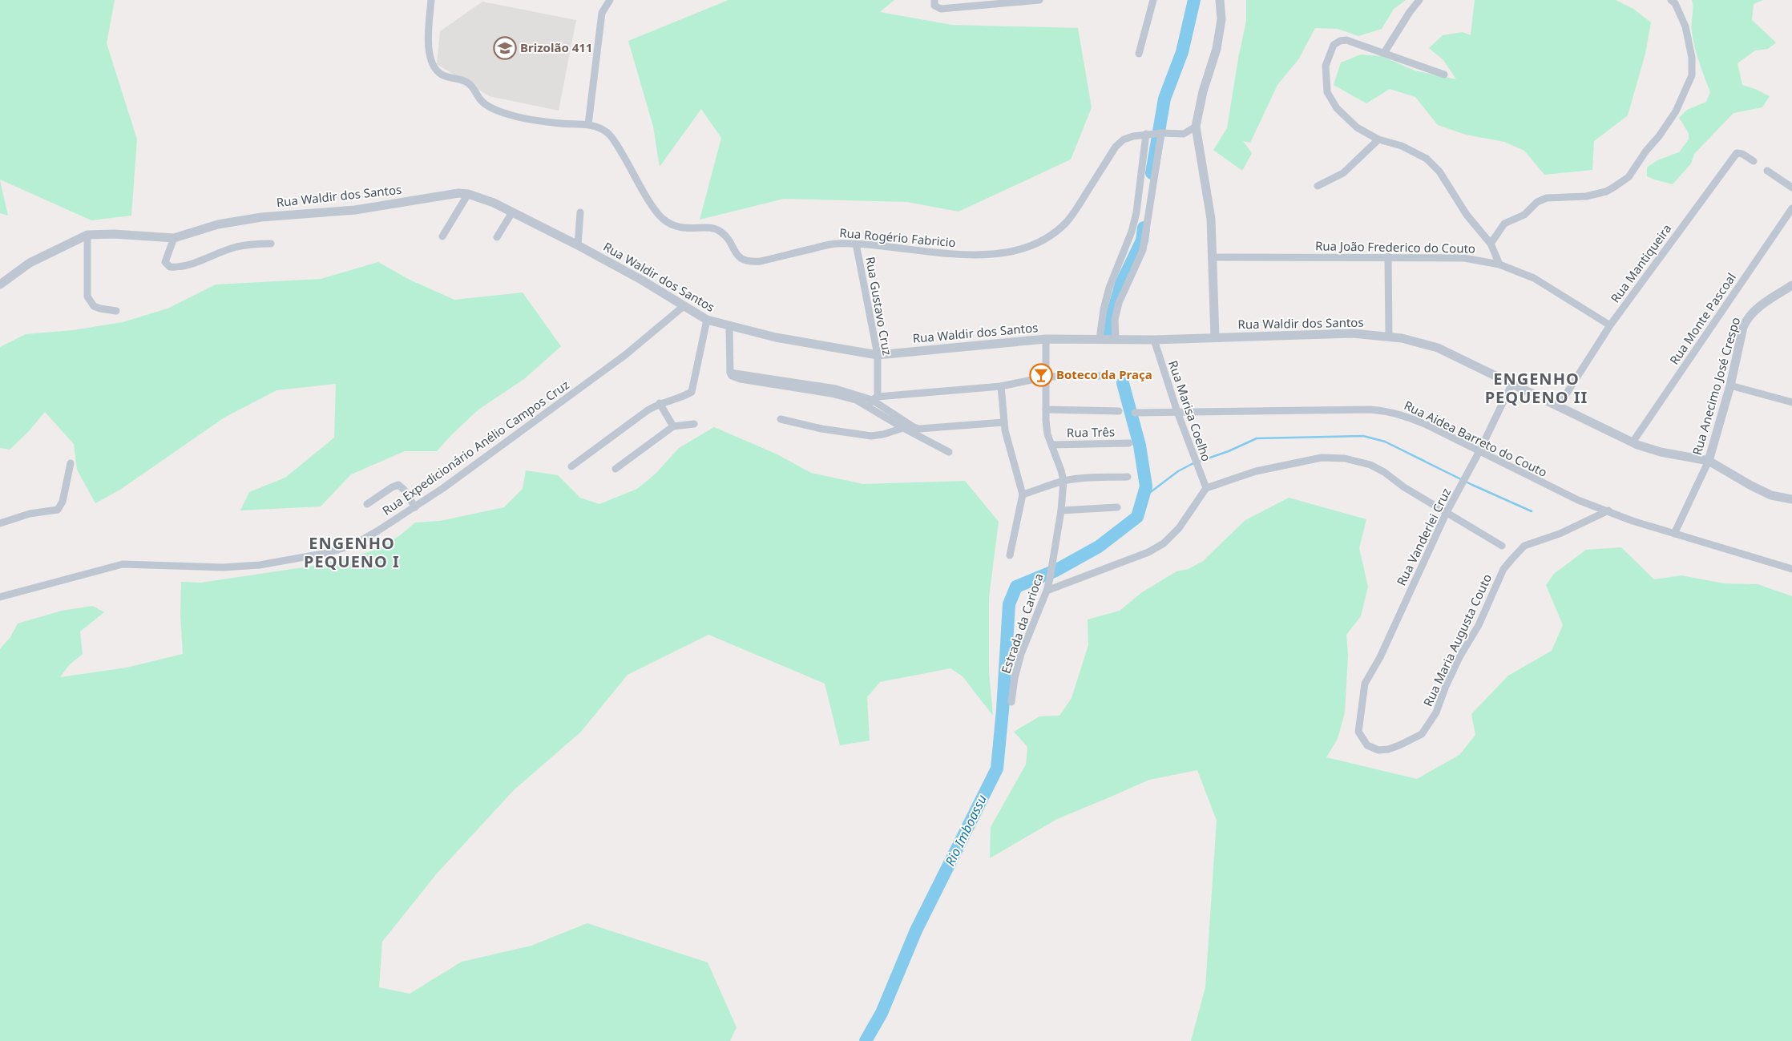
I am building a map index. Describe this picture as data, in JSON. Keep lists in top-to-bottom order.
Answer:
{
  "streets": {
    "street": [
      "Rua Waldir dos Santos",
      "Rua Rogério Fabricio",
      "Rua João Frederico do Couto",
      "Rua Mantiqueira",
      "Rua Gustavo Cruz",
      "Rua Monte Pascoal",
      "Rua Anecimo José Crespo",
      "Rua Marisa Coelho",
      "Rua Três",
      "Rua Aidea Barreto do Couto",
      "Rua Expedicionário Anélio Campos Cruz",
      "Rua Vanderlei Cruz",
      "Estrada da Carioca",
      "Rua Maria Augusta Couto"
    ]
  },
  "crossings": [
    ["Rua Waldir dos Santos", "Rua Mantiqueira"],
    ["Rua Waldir dos Santos", "Rua Gustavo Cruz"],
    ["Rua Waldir dos Santos", "Rua Monte Pascoal"],
    ["Rua Waldir dos Santos", "Rua Anecimo José Crespo"],
    ["Rua Waldir dos Santos", "Rua Marisa Coelho"],
    ["Rua Waldir dos Santos", "Rua Expedicionário Anélio Campos Cruz"],
    ["Rua Waldir dos Santos", "Rua Vanderlei Cruz"],
    ["Rua Waldir dos Santos", "Estrada da Carioca"],
    ["Rua Rogério Fabricio", "Rua Gustavo Cruz"],
    ["Rua João Frederico do Couto", "Rua Mantiqueira"],
    ["Rua Anecimo José Crespo", "Rua Aidea Barreto do Couto"],
    ["Rua Marisa Coelho", "Rua Aidea Barreto do Couto"],
    ["Rua Três", "Estrada da Carioca"],
    ["Rua Aidea Barreto do Couto", "Rua Vanderlei Cruz"],
    ["Rua Aidea Barreto do Couto", "Rua Maria Augusta Couto"],
    ["Rua Vanderlei Cruz", "Rua Maria Augusta Couto"]
  ],
  "districts": ["ENGENHO PEQUENO II", "ENGENHO PEQUENO I"],
  "water": ["Rio Imboassu"],
  "places": {
    "school or university": ["Brizolão 411"],
    "bar": ["Boteco da Praça"]
  }
}
